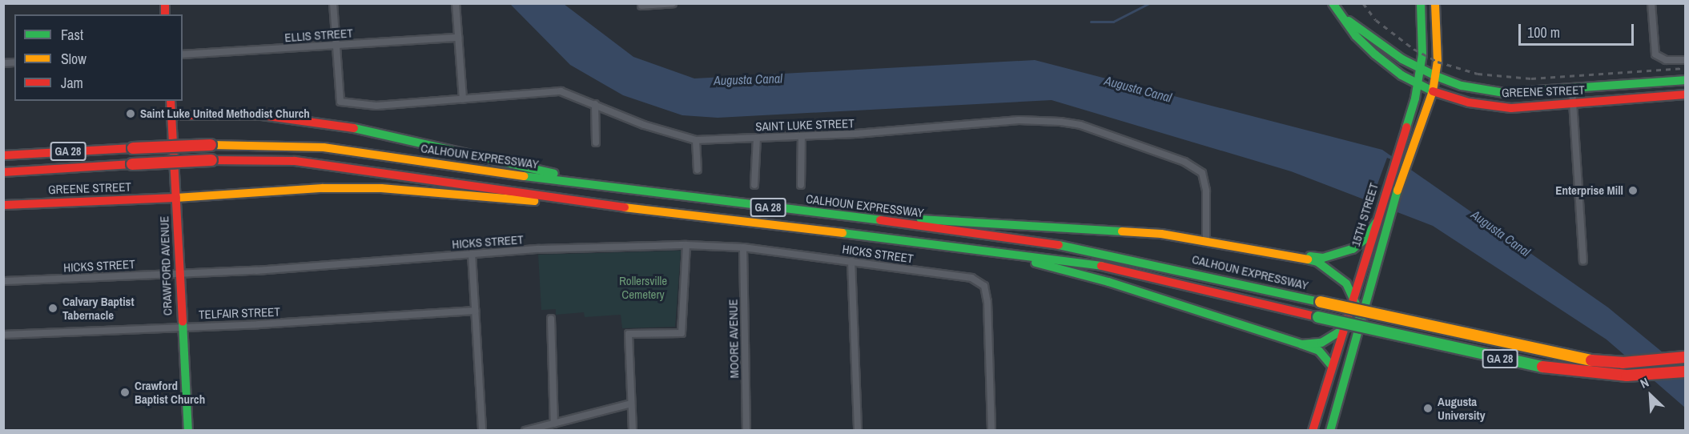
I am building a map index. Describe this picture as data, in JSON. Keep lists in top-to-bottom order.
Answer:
{
  "streets": {
    "main road": [
      "GREENE STREET",
      "GA 28",
      "CALHOUN EXPRESSWAY",
      "15TH STREET",
      "CRAWFORD AVENUE"
    ],
    "street": [
      "ELLIS STREET",
      "SAINT LUKE STREET",
      "HICKS STREET",
      "TELFAIR STREET",
      "MOORE AVENUE"
    ]
  },
  "crossings": [
    ["ELLIS STREET", "SAINT LUKE STREET"],
    ["GREENE STREET", "GA 28"],
    ["GREENE STREET", "15TH STREET"],
    ["GREENE STREET", "CRAWFORD AVENUE"],
    ["HICKS STREET", "CRAWFORD AVENUE"],
    ["HICKS STREET", "MOORE AVENUE"],
    ["CRAWFORD AVENUE", "TELFAIR STREET"]
  ],
  "water": ["Augusta Canal"],
  "parks": ["Rollersville Cemetery"],
  "places": [
    "Saint Luke United Methodist Church",
    "Enterprise Mill",
    "Calvary Baptist Tabernacle",
    "Crawford Baptist Church",
    "Augusta University"
  ],
  "legend": ["Fast", "Slow", "Jam"],
  "scale_bar": "100 m",
  "north": "top left"
}
